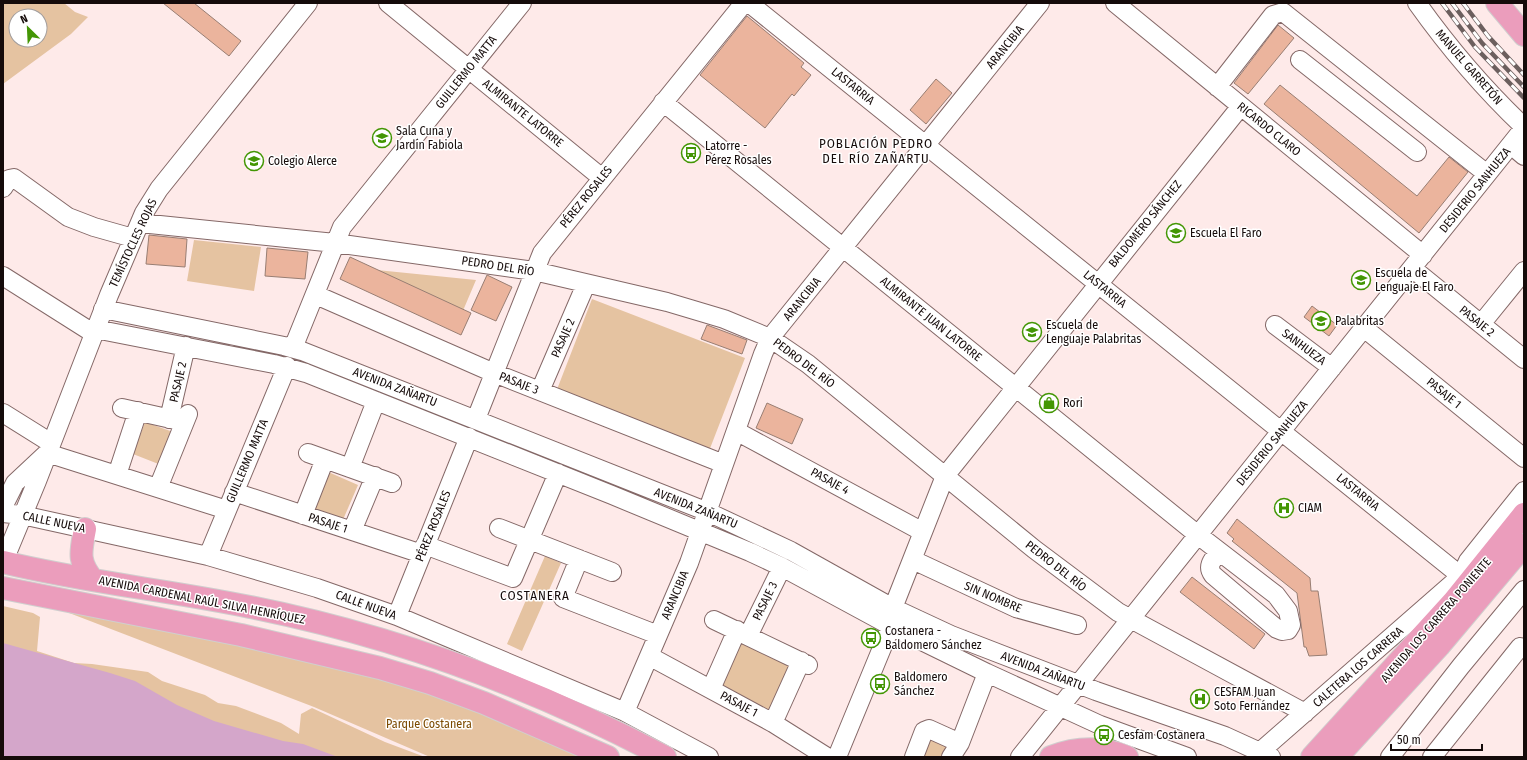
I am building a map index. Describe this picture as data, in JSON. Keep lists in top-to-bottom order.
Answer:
{
  "streets": {
    "main road": ["AVENIDA CARDENAL RAÚL SILVA HENRÍQUEZ", "AVENIDA LOS CARRERA PONIENTE"],
    "street": [
      "ARANCIBIA",
      "MANUEL GARRETÓN",
      "GUILLERMO MATTA",
      "LASTARRIA",
      "ALMIRANTE LATORRE",
      "RICARDO CLARO",
      "DESIDERIO SANHUEZA",
      "PÉREZ ROSALES",
      "BALDOMERO SÁNCHEZ",
      "TEMÍSTOCLES ROJAS",
      "PEDRO DEL RÍO",
      "ALMIRANTE JUAN LATORRE",
      "PASAJE 2",
      "SANHUEZA",
      "PASAJE 3",
      "AVENIDA ZAÑARTU",
      "PASAJE 1",
      "PASAJE 4",
      "CALLE NUEVA",
      "SIN NOMBRE",
      "CALETERA LOS CARRERA"
    ]
  },
  "crossings": [
    ["ARANCIBIA", "LASTARRIA"],
    ["ARANCIBIA", "PEDRO DEL RÍO"],
    ["ARANCIBIA", "ALMIRANTE JUAN LATORRE"],
    ["ARANCIBIA", "PASAJE 3"],
    ["ARANCIBIA", "AVENIDA ZAÑARTU"],
    ["ARANCIBIA", "PASAJE 1"],
    ["ARANCIBIA", "PASAJE 4"],
    ["ARANCIBIA", "CALLE NUEVA"],
    ["MANUEL GARRETÓN", "DESIDERIO SANHUEZA"],
    ["GUILLERMO MATTA", "ALMIRANTE LATORRE"],
    ["GUILLERMO MATTA", "PEDRO DEL RÍO"],
    ["GUILLERMO MATTA", "PASAJE 3"],
    ["GUILLERMO MATTA", "AVENIDA ZAÑARTU"],
    ["GUILLERMO MATTA", "PASAJE 1"],
    ["GUILLERMO MATTA", "CALLE NUEVA"],
    ["LASTARRIA", "DESIDERIO SANHUEZA"],
    ["LASTARRIA", "BALDOMERO SÁNCHEZ"],
    ["LASTARRIA", "CALETERA LOS CARRERA"],
    ["ALMIRANTE LATORRE", "PÉREZ ROSALES"],
    ["RICARDO CLARO", "DESIDERIO SANHUEZA"],
    ["RICARDO CLARO", "BALDOMERO SÁNCHEZ"],
    ["RICARDO CLARO", "PASAJE 2"],
    ["DESIDERIO SANHUEZA", "PEDRO DEL RÍO"],
    ["DESIDERIO SANHUEZA", "ALMIRANTE JUAN LATORRE"],
    ["DESIDERIO SANHUEZA", "PASAJE 2"],
    ["DESIDERIO SANHUEZA", "SANHUEZA"],
    ["DESIDERIO SANHUEZA", "AVENIDA ZAÑARTU"],
    ["DESIDERIO SANHUEZA", "PASAJE 1"],
    ["PÉREZ ROSALES", "PEDRO DEL RÍO"],
    ["PÉREZ ROSALES", "ALMIRANTE JUAN LATORRE"],
    ["PÉREZ ROSALES", "PASAJE 3"],
    ["PÉREZ ROSALES", "AVENIDA ZAÑARTU"],
    ["PÉREZ ROSALES", "PASAJE 1"],
    ["PÉREZ ROSALES", "CALLE NUEVA"],
    ["BALDOMERO SÁNCHEZ", "PEDRO DEL RÍO"],
    ["BALDOMERO SÁNCHEZ", "ALMIRANTE JUAN LATORRE"],
    ["BALDOMERO SÁNCHEZ", "AVENIDA ZAÑARTU"],
    ["BALDOMERO SÁNCHEZ", "PASAJE 4"],
    ["BALDOMERO SÁNCHEZ", "SIN NOMBRE"],
    ["TEMÍSTOCLES ROJAS", "PEDRO DEL RÍO"],
    ["TEMÍSTOCLES ROJAS", "AVENIDA ZAÑARTU"],
    ["TEMÍSTOCLES ROJAS", "CALLE NUEVA"],
    ["TEMÍSTOCLES ROJAS", "AVENIDA CARDENAL RAÚL SILVA HENRÍQUEZ"],
    ["PEDRO DEL RÍO", "PASAJE 2"],
    ["PEDRO DEL RÍO", "CALETERA LOS CARRERA"],
    ["PASAJE 2", "PASAJE 3"],
    ["PASAJE 2", "AVENIDA ZAÑARTU"],
    ["PASAJE 3", "AVENIDA ZAÑARTU"],
    ["PASAJE 3", "PASAJE 1"],
    ["AVENIDA ZAÑARTU", "CALETERA LOS CARRERA"]
  ],
  "districts": ["POBLACIÓN PEDRO DEL RÍO ZAÑARTU", "COSTANERA"],
  "parks": ["Parque Costanera"],
  "places": {
    "school or university": [
      "Sala Cuna y Jardín Fabiola",
      "Colegio Alerce",
      "Escuela El Faro",
      "Escuela de Lenguaje El Faro",
      "Palabritas",
      "Escuela de Lenguaje Palabritas"
    ],
    "bus stop": [
      "Latorre - Pérez Rosales",
      "Costanera - Baldomero Sánchez",
      "Baldomero Sánchez",
      "Cesfam Costanera"
    ],
    "shop": ["Rori"],
    "hospital": ["CIAM", "CESFAM Juan Soto Fernández"]
  },
  "scale_bar": "50 m",
  "north": "top left"
}
